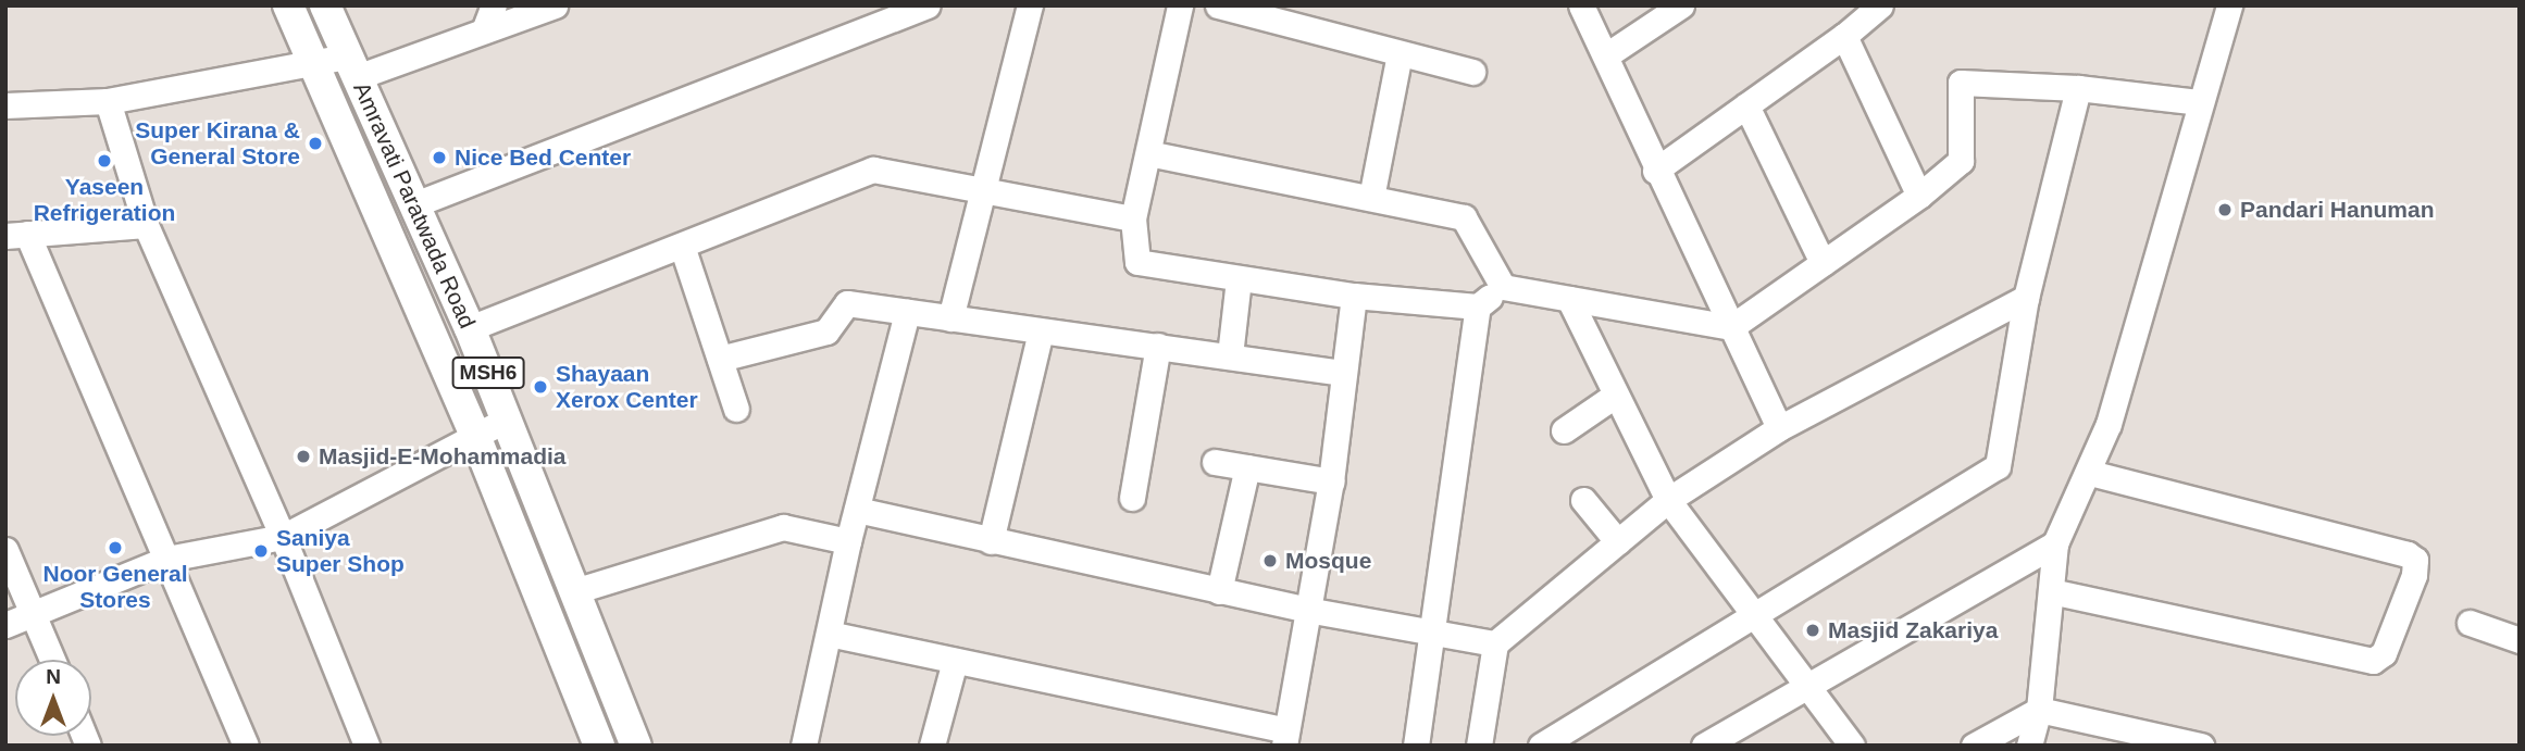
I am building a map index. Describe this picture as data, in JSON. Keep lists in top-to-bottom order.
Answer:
{
  "streets": {
    "main road": ["Amravati Paratwada Road", "MSH6"]
  },
  "places": [
    "Super Kirana & General Store",
    "Nice Bed Center",
    "Yaseen Refrigeration",
    "Pandari Hanuman",
    "Shayaan Xerox Center",
    "Masjid-E-Mohammadia",
    "Noor General Stores",
    "Saniya Super Shop",
    "Mosque",
    "Masjid Zakariya"
  ],
  "north": "top"
}
